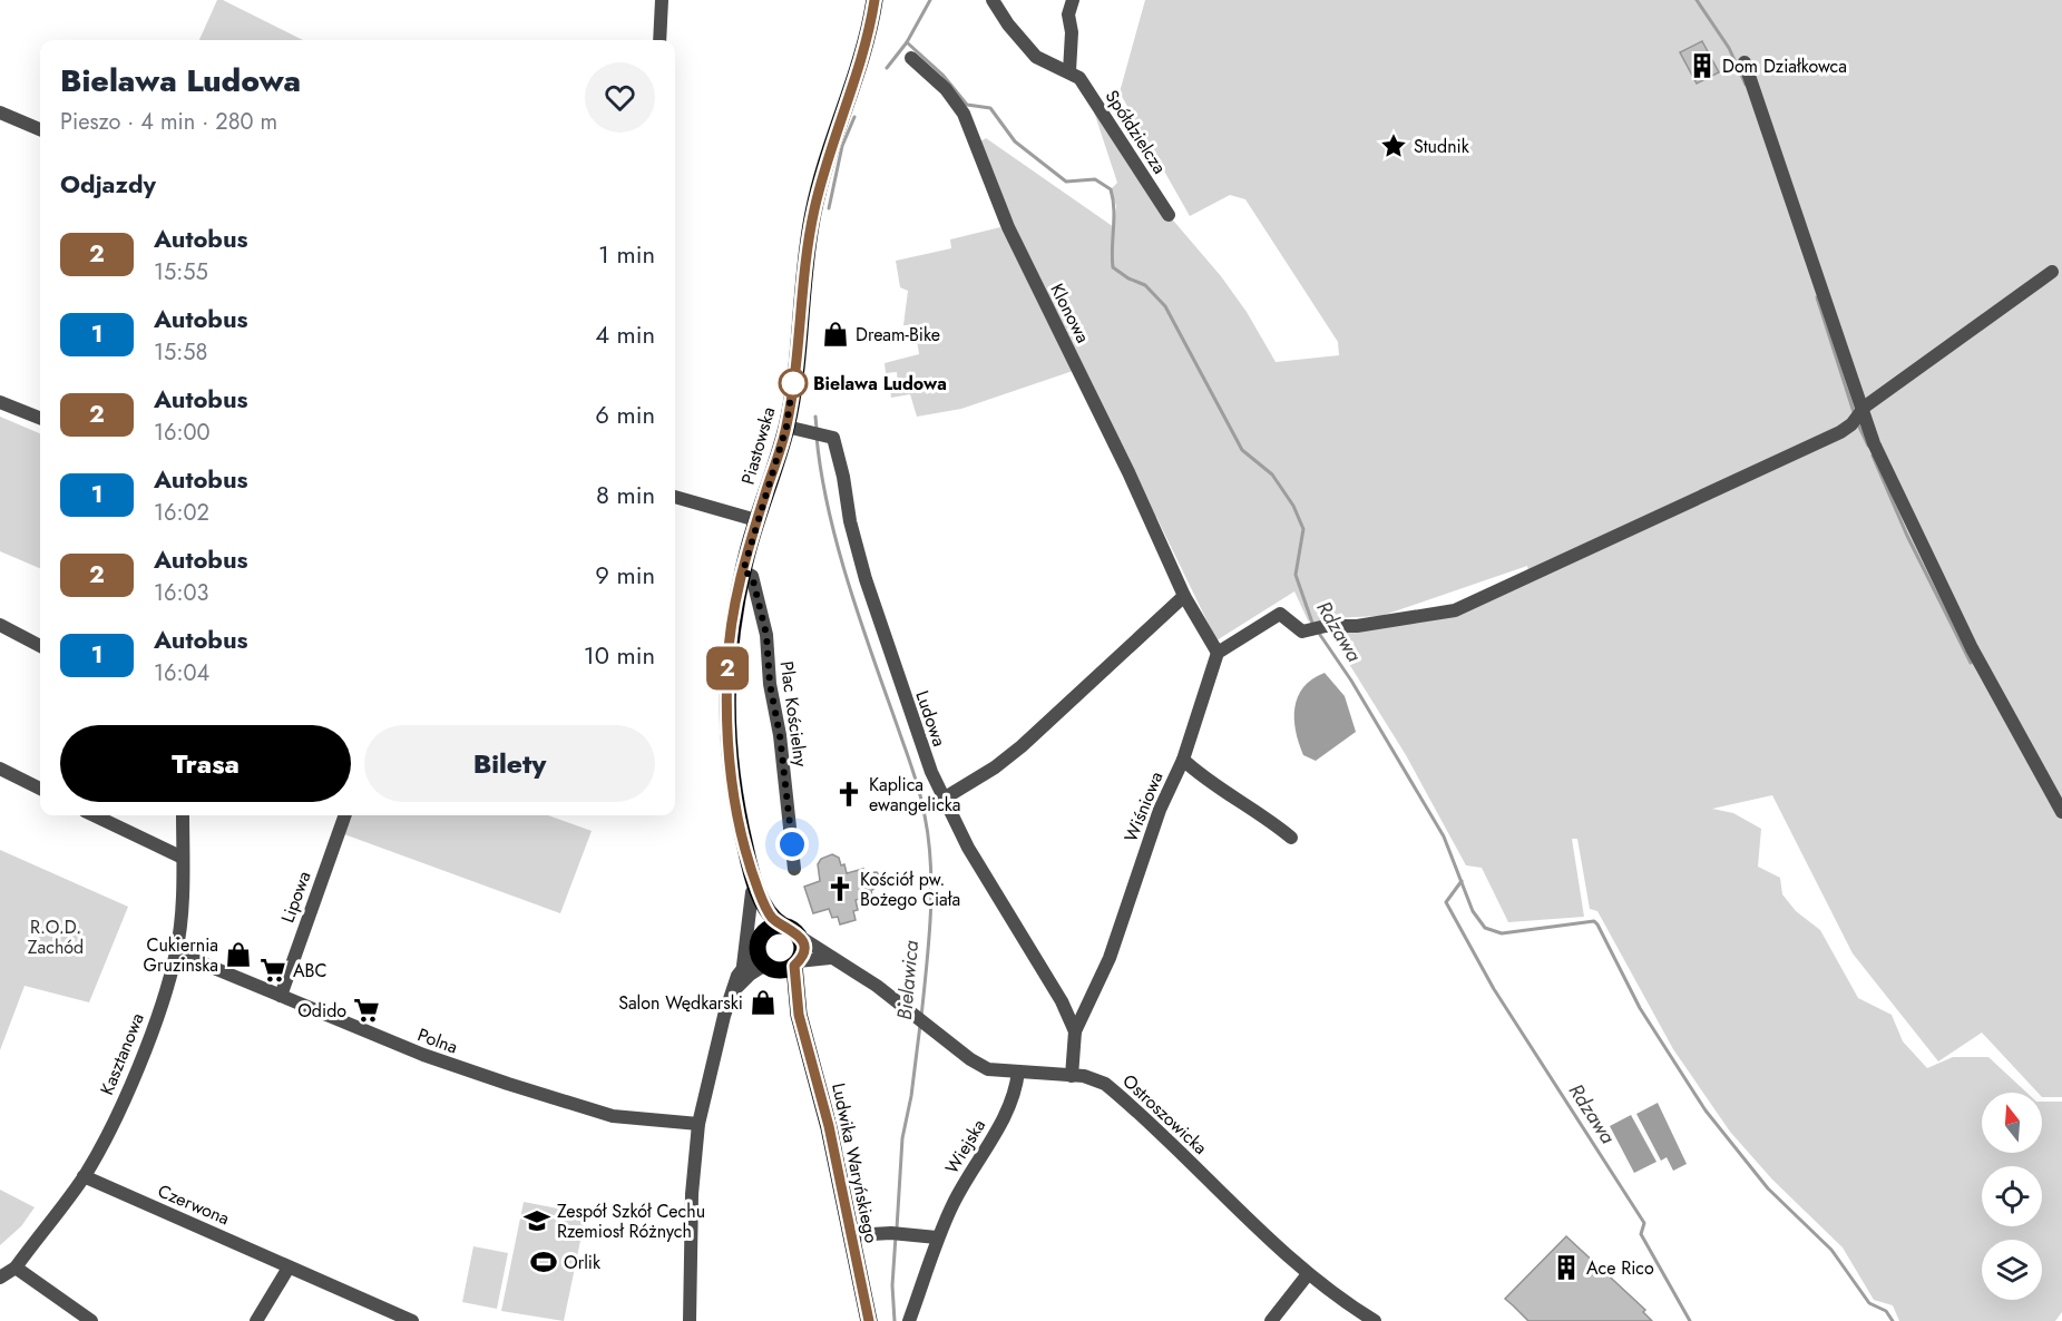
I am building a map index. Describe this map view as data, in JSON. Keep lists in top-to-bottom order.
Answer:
{
  "streets": {
    "main road": ["Piastowska", "Ludwika Waryńskiego"],
    "street": [
      "Spółdzielcza",
      "Klonowa",
      "Plac Kościelny",
      "Ludowa",
      "Wiśniowa",
      "Lipowa",
      "Polna",
      "Kasztanowa",
      "Ostroszowicka",
      "Wiejska",
      "Czerwona"
    ]
  },
  "crossings": [
    ["Klonowa", "Wiśniowa"],
    ["Piastowska", "Plac Kościelny"],
    ["Piastowska", "Ludowa"],
    ["Piastowska", "Ostroszowicka"],
    ["Piastowska", "Ludwika Waryńskiego"],
    ["Ludowa", "Wiśniowa"],
    ["Wiśniowa", "Ostroszowicka"],
    ["Lipowa", "Polna"],
    ["Polna", "Kasztanowa"],
    ["Kasztanowa", "Czerwona"],
    ["Ostroszowicka", "Wiejska"],
    ["Ostroszowicka", "Ludwika Waryńskiego"]
  ],
  "water": ["Rdzawa", "Bielawica"],
  "parks": ["R.O.D. Zachód"],
  "places": {
    "building": ["Dom Działkowca", "Ace Rico"],
    "place": ["Studnik"],
    "shop": ["Dream-Bike", "Cukiernia Gruzinska", "Salon Wędkarski"],
    "other": ["Bielawa Ludowa"],
    "church": ["Kaplica ewangelicka", "Kościół pw. Bożego Ciała"],
    "supermarket": ["ABC", "Odido"],
    "school or university": ["Zespół Szkół Cechu Rzemiosł Różnych"],
    "sports": ["Orlik"]
  },
  "lines": ["bus line 2"],
  "north": "top",
  "page": {
    "on_map": "2",
    "heading": [
      ["Bielawa Ludowa", "Pieszo · 4 min · 280 m"],
      "Odjazdy"
    ],
    "list": [
      {
        "mark": "2",
        "name": "Autobus",
        "note": "15:55",
        "value": "1 min"
      },
      {
        "mark": "1",
        "name": "Autobus",
        "note": "15:58",
        "value": "4 min"
      },
      {
        "mark": "2",
        "name": "Autobus",
        "note": "16:00",
        "value": "6 min"
      },
      {
        "mark": "1",
        "name": "Autobus",
        "note": "16:02",
        "value": "8 min"
      },
      {
        "mark": "2",
        "name": "Autobus",
        "note": "16:03",
        "value": "9 min"
      },
      {
        "mark": "1",
        "name": "Autobus",
        "note": "16:04",
        "value": "10 min"
      }
    ],
    "buttons": ["Trasa", "Bilety"]
  }
}
